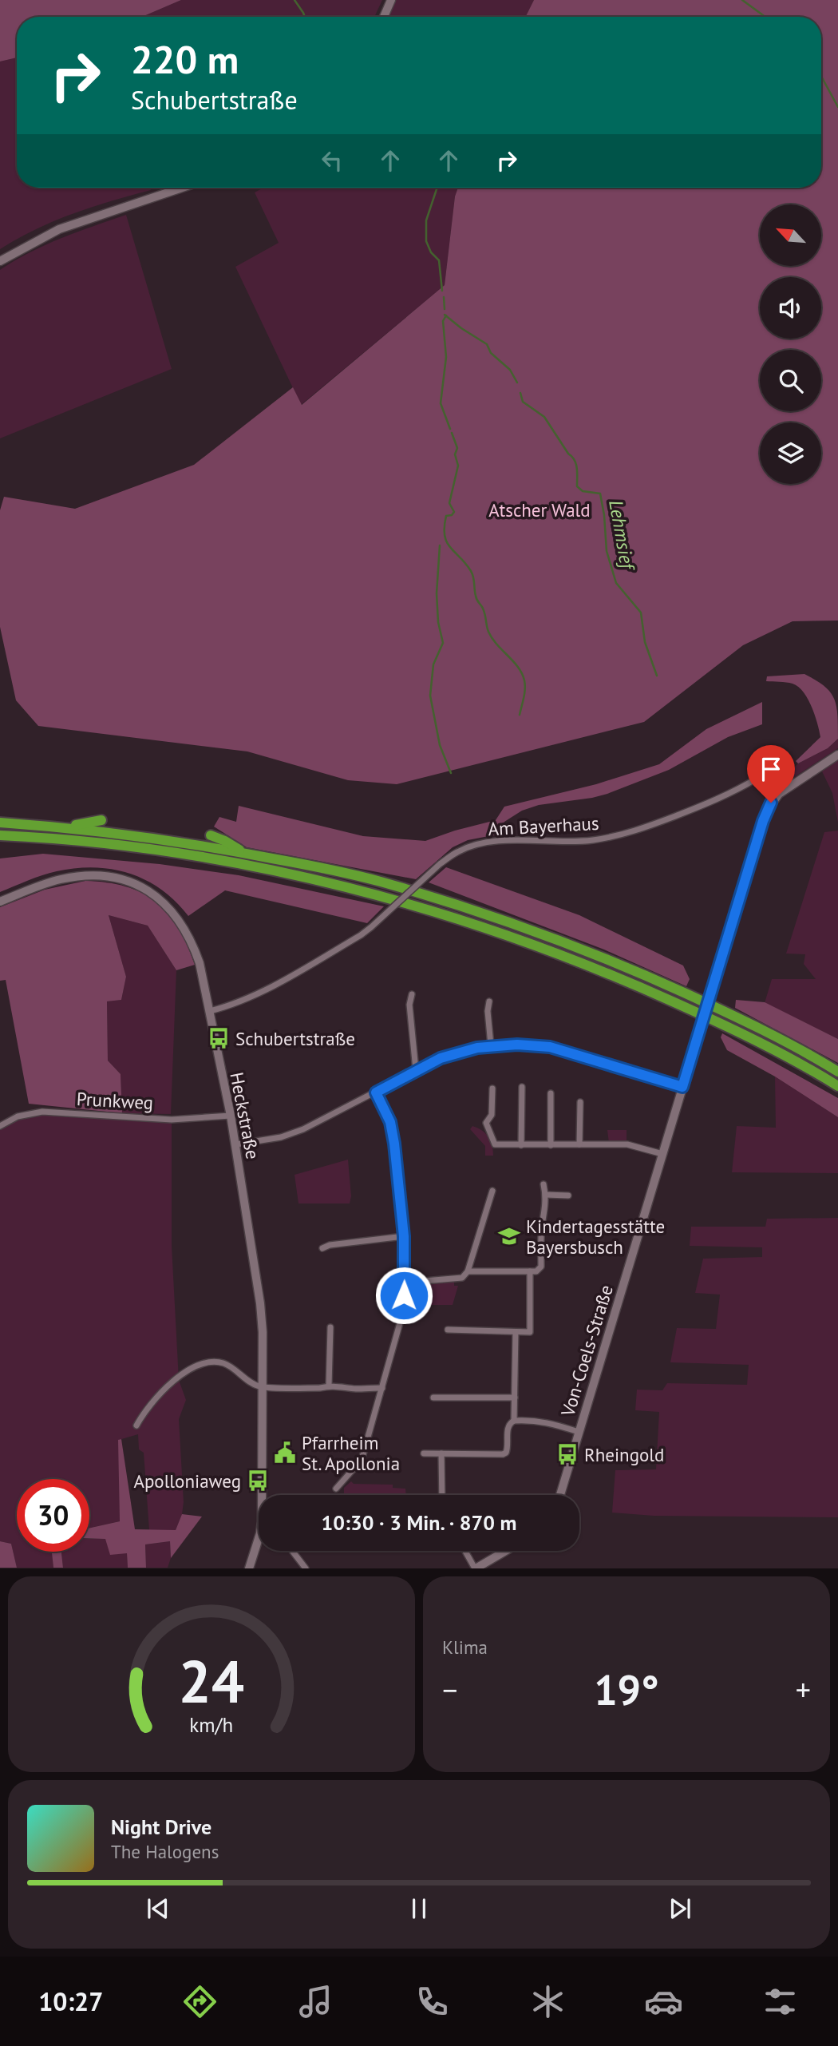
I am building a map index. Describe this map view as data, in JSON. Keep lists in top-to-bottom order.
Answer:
{
  "streets": {
    "main road": ["Heckstraße", "Von-Coels-Straße"],
    "street": ["Am Bayerhaus", "Prunkweg"]
  },
  "crossings": [
    ["Am Bayerhaus", "Heckstraße"],
    ["Am Bayerhaus", "Von-Coels-Straße"],
    ["Prunkweg", "Heckstraße"]
  ],
  "water": ["Lehmsief"],
  "parks": ["Atscher Wald"],
  "places": {
    "bus stop": ["Schubertstraße", "Rheingold", "Apolloniaweg"],
    "school or university": ["Kindertagesstätte Bayersbusch"],
    "public building": ["Pfarrheim St. Apollonia"]
  },
  "north": "top left",
  "page": {
    "turn": ["220 m", "Schubertstraße"],
    "limit": "30",
    "trip": "10:30 · 3 Min. · 870 m",
    "tile": "Klima",
    "heat": ["−", "19°", "+"],
    "song": ["Night Drive", "The Halogens"],
    "tabs": "10:27",
    "gauge": ["24", "km/h"]
  }
}
